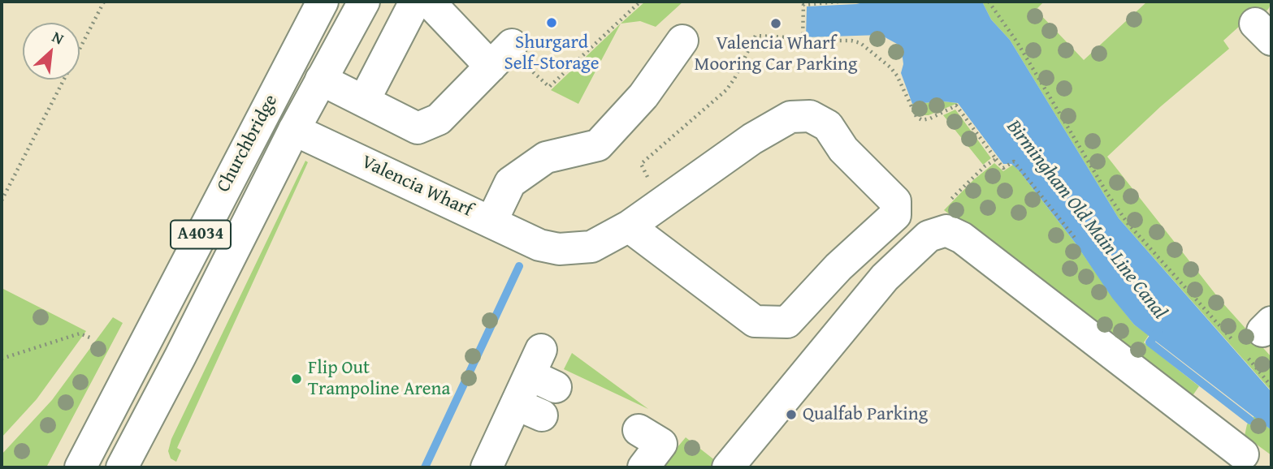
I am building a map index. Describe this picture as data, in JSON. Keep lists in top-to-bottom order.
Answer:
{
  "streets": {
    "main road": ["Churchbridge", "Valencia Wharf", "A4034"]
  },
  "crossings": [
    ["Churchbridge", "Valencia Wharf"]
  ],
  "water": ["Birmingham Old Main Line Canal"],
  "places": [
    "Shurgard Self-Storage",
    "Valencia Wharf Mooring Car Parking",
    "Flip Out Trampoline Arena",
    "Qualfab Parking"
  ],
  "north": "top right"
}
